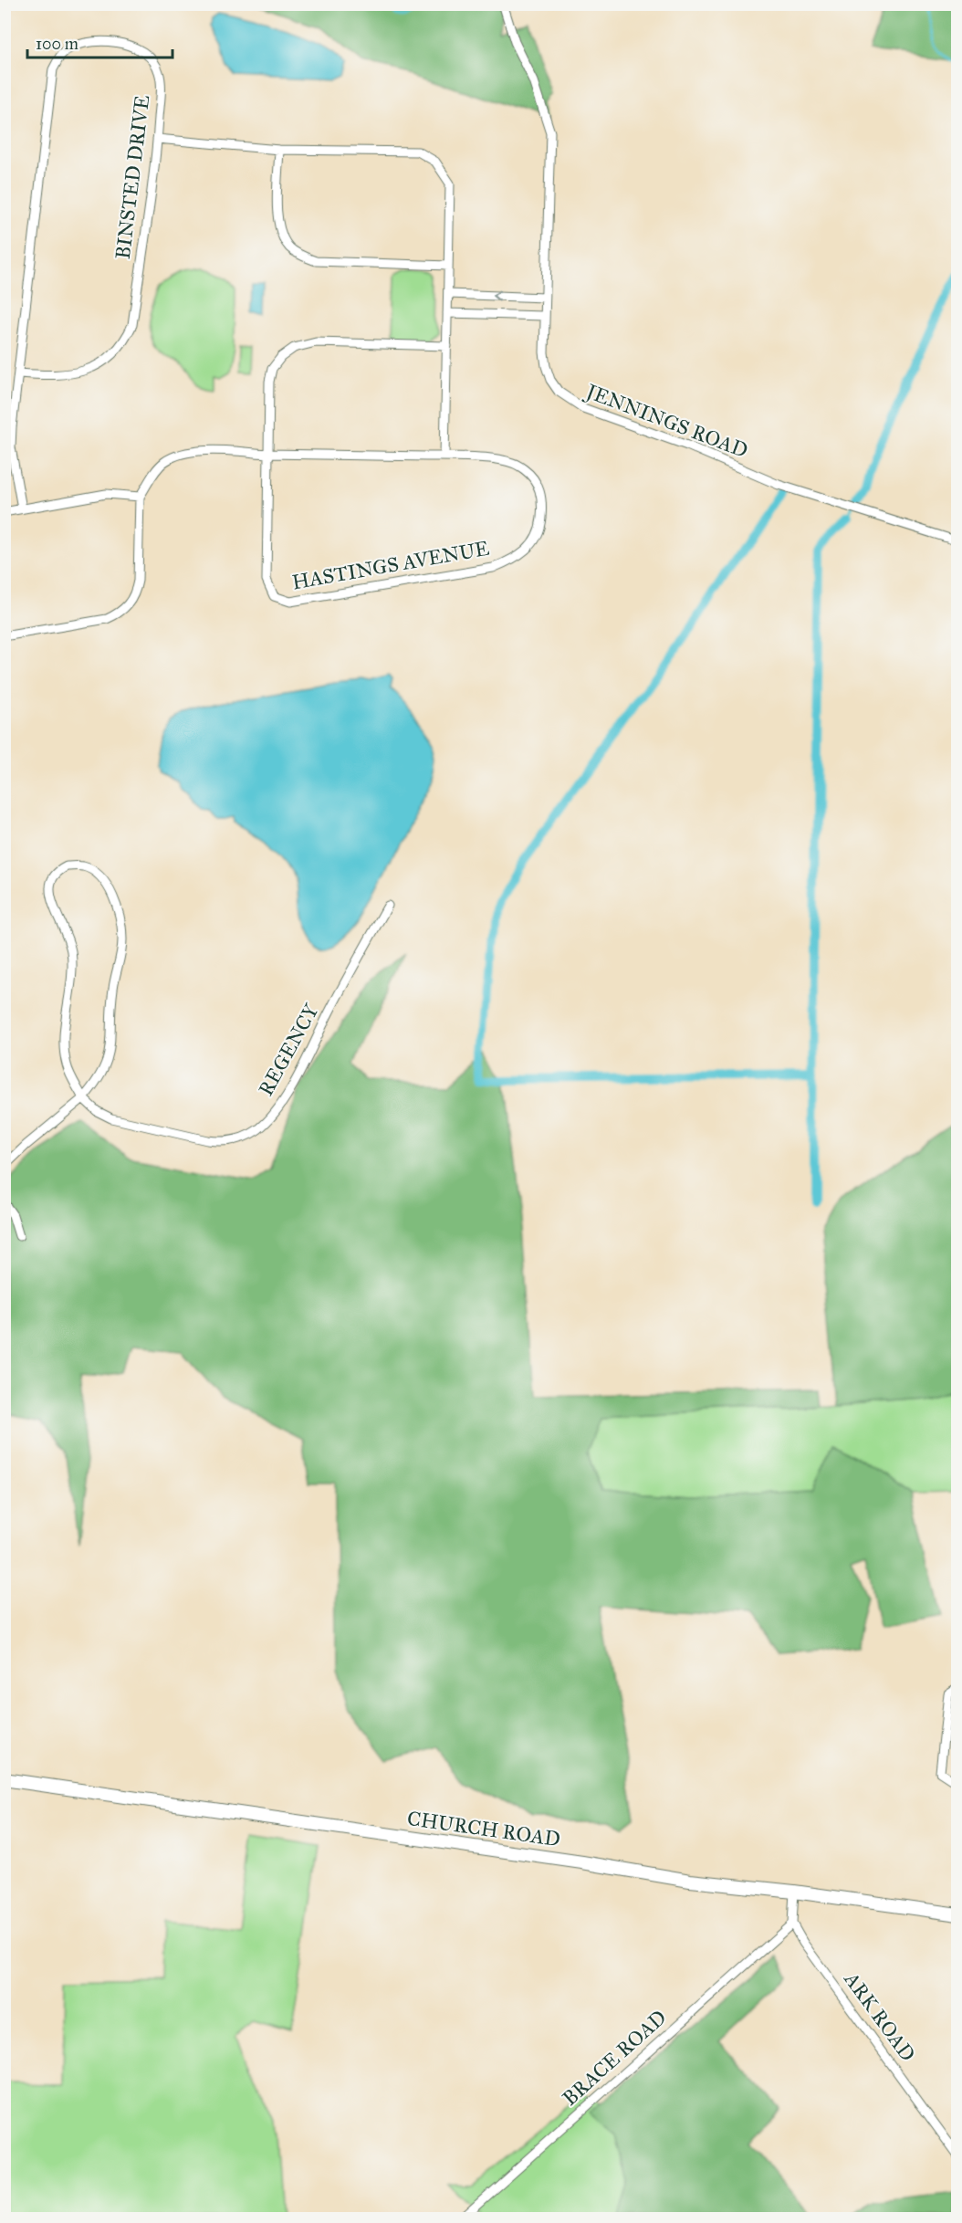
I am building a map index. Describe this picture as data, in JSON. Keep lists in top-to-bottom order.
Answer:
{
  "streets": {
    "main road": ["CHURCH ROAD"],
    "street": [
      "BINSTED DRIVE",
      "JENNINGS ROAD",
      "HASTINGS AVENUE",
      "REGENCY",
      "ARK ROAD",
      "BRACE ROAD"
    ]
  },
  "crossings": [
    ["ARK ROAD", "BRACE ROAD"]
  ],
  "scale_bar": "100 m"
}
